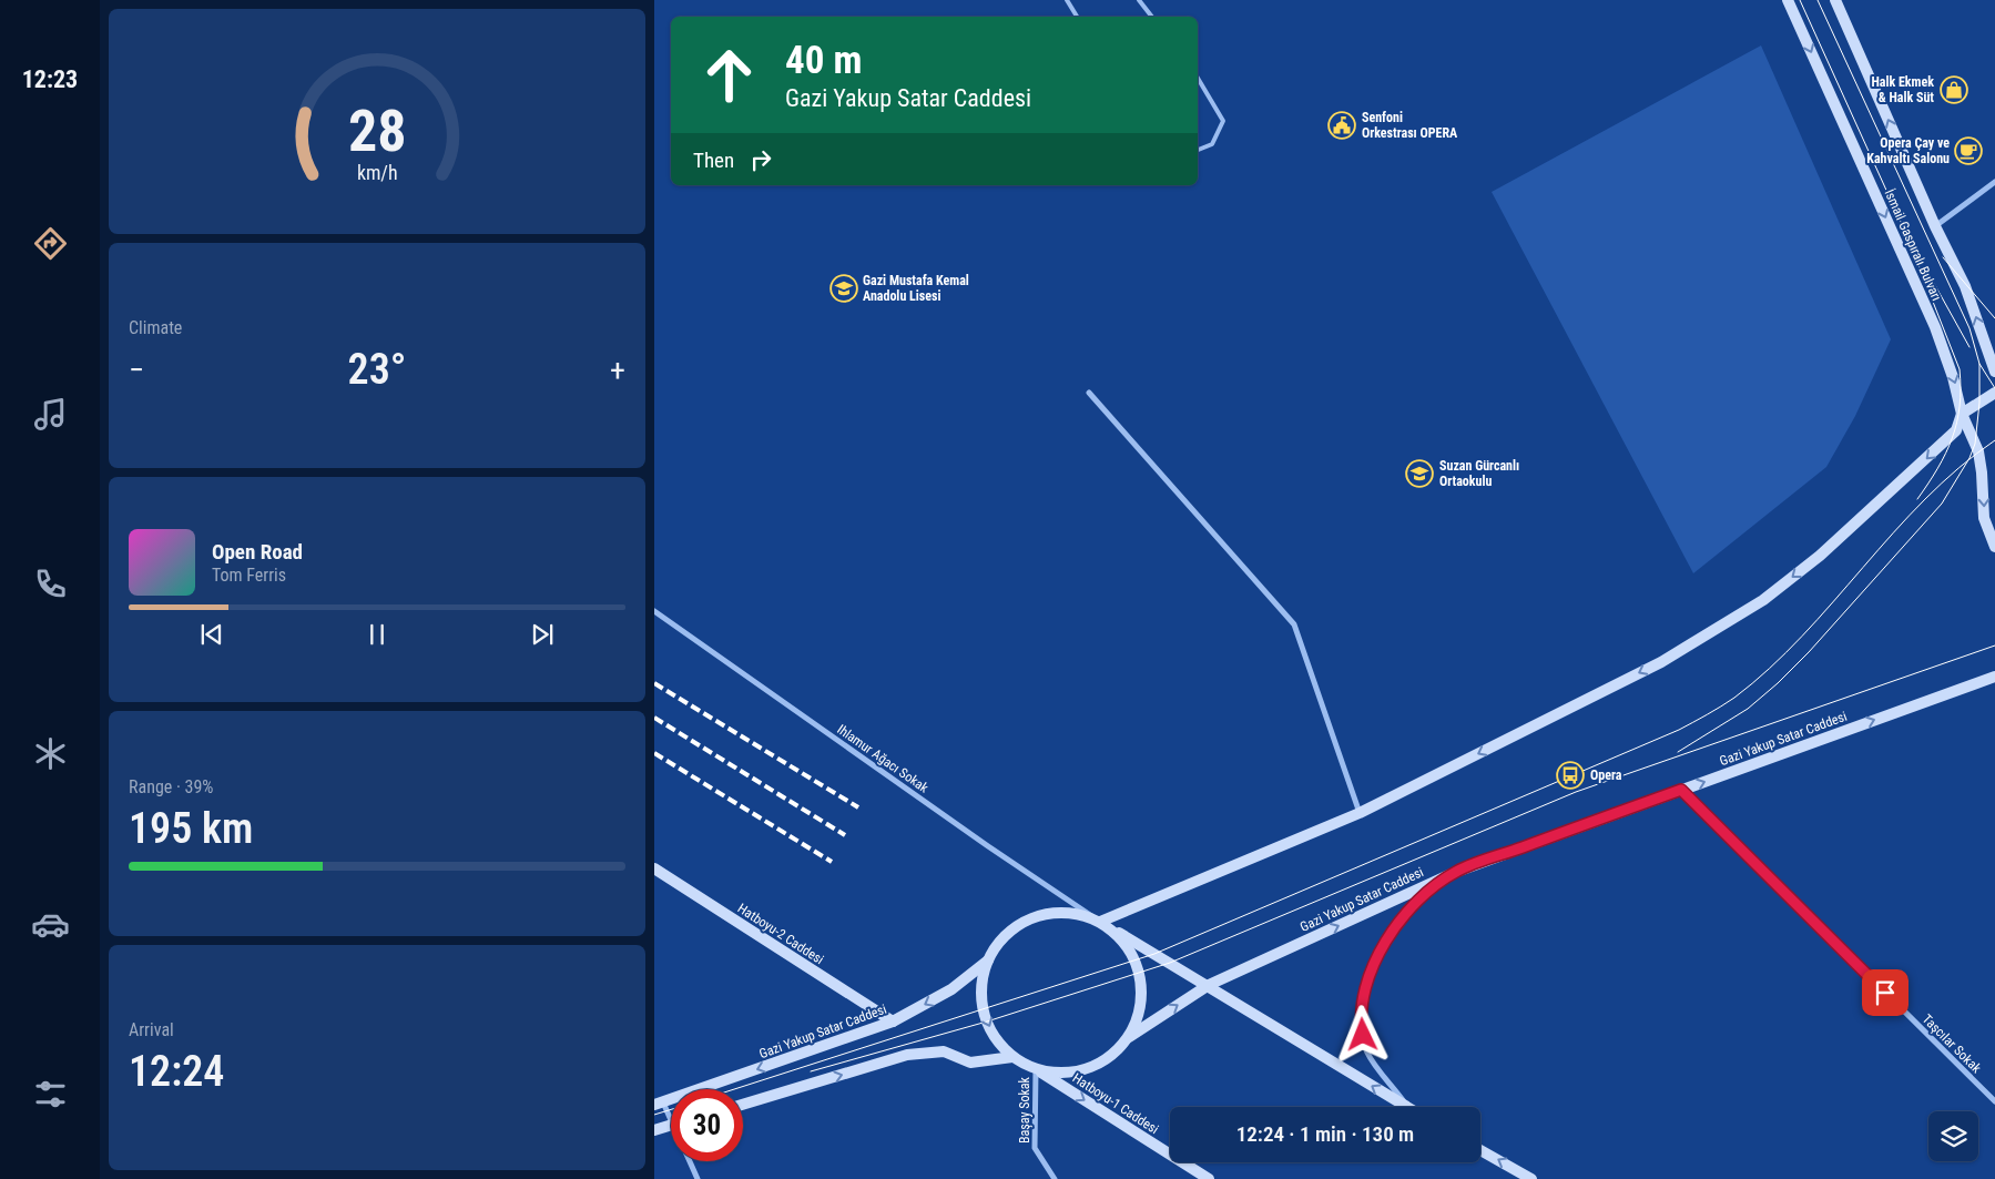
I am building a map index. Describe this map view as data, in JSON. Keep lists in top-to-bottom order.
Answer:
{
  "streets": {
    "main road": [
      "İsmail Gaspıralı Bulvarı",
      "Gazi Yakup Satar Caddesi",
      "Hatboyu-2 Caddesi",
      "Hatboyu-1 Caddesi"
    ],
    "street": ["Ihlamur Ağacı Sokak", "Taşcılar Sokak", "Başay Sokak"]
  },
  "crossings": [
    ["Gazi Yakup Satar Caddesi", "Ihlamur Ağacı Sokak"],
    ["Gazi Yakup Satar Caddesi", "Hatboyu-2 Caddesi"],
    ["Gazi Yakup Satar Caddesi", "Taşcılar Sokak"],
    ["Gazi Yakup Satar Caddesi", "Hatboyu-1 Caddesi"],
    ["Gazi Yakup Satar Caddesi", "Başay Sokak"],
    ["Ihlamur Ağacı Sokak", "Hatboyu-1 Caddesi"],
    ["Ihlamur Ağacı Sokak", "Başay Sokak"],
    ["Hatboyu-1 Caddesi", "Başay Sokak"]
  ],
  "one_way": ["Hatboyu-1 Caddesi"],
  "places": {
    "shop": ["Halk Ekmek & Halk Süt"],
    "public building": ["Senfoni Orkestrası OPERA"],
    "cafe": ["Opera Çay ve Kahvaltı Salonu"],
    "school or university": ["Gazi Mustafa Kemal Anadolu Lisesi", "Suzan Gürcanlı Ortaokulu"],
    "bus stop": ["Opera"]
  },
  "page": {
    "tabs": "12:23",
    "turn": ["40 m", "Gazi Yakup Satar Caddesi"],
    "then": "Then",
    "tile": [
      "Climate",
      ["Range · 39%", "195 km"],
      ["Arrival", "12:24"]
    ],
    "heat": ["−", "23°", "+"],
    "song": ["Open Road", "Tom Ferris"],
    "limit": "30",
    "trip": "12:24 · 1 min · 130 m",
    "gauge": ["28", "km/h"]
  }
}
